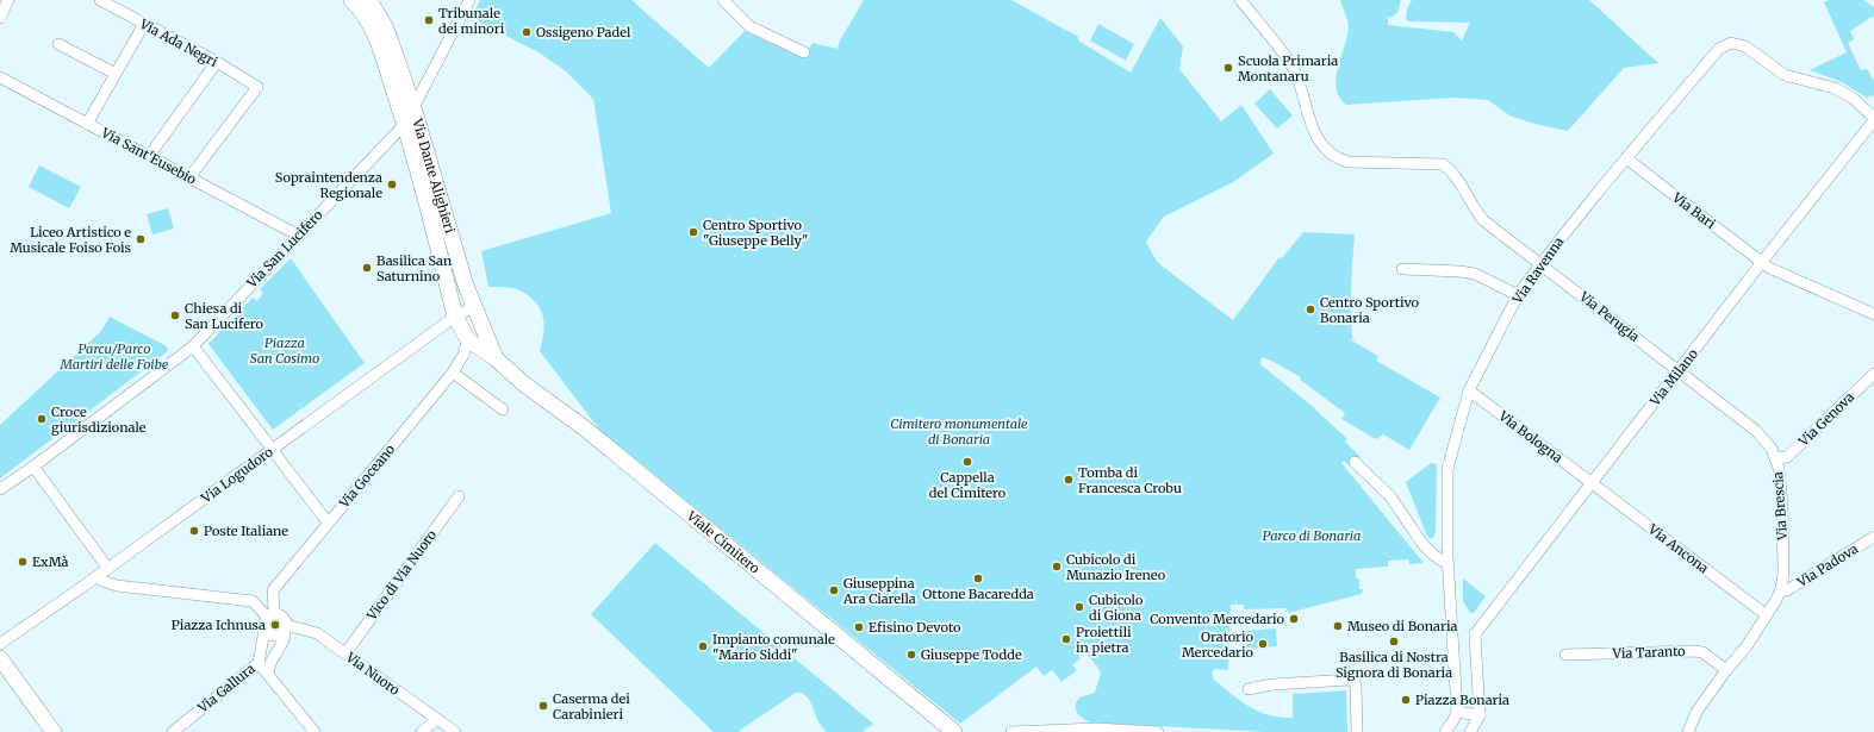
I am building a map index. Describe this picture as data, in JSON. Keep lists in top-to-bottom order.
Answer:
{
  "streets": {
    "main road": ["Via Dante Alighieri", "Viale Cimitero"],
    "street": [
      "Via Ada Negri",
      "Via Sant'Eusebio",
      "Via Bari",
      "Via San Lucifero",
      "Via Ravenna",
      "Via Perugia",
      "Via Milano",
      "Via Genova",
      "Via Bologna",
      "Via Logudoro",
      "Via Goceano",
      "Via Brescia",
      "Via Ancona",
      "Via Padova",
      "Vico di Via Nuoro",
      "Via Taranto",
      "Via Nuoro",
      "Via Gallura"
    ]
  },
  "crossings": [
    ["Via Ada Negri", "Via Sant'Eusebio"],
    ["Via Sant'Eusebio", "Via San Lucifero"],
    ["Via Dante Alighieri", "Via San Lucifero"],
    ["Via Dante Alighieri", "Via Logudoro"],
    ["Via Dante Alighieri", "Via Goceano"],
    ["Via Dante Alighieri", "Viale Cimitero"],
    ["Via Bari", "Via Ravenna"],
    ["Via Bari", "Via Milano"],
    ["Via Ravenna", "Via Perugia"],
    ["Via Ravenna", "Via Milano"],
    ["Via Ravenna", "Via Bologna"],
    ["Via Perugia", "Via Milano"],
    ["Via Perugia", "Via Brescia"],
    ["Via Milano", "Via Bologna"],
    ["Via Milano", "Via Brescia"],
    ["Via Milano", "Via Ancona"],
    ["Via Genova", "Via Brescia"],
    ["Via Bologna", "Via Ancona"],
    ["Via Goceano", "Via Nuoro"],
    ["Via Brescia", "Via Ancona"],
    ["Via Brescia", "Via Padova"],
    ["Vico di Via Nuoro", "Via Nuoro"]
  ],
  "parks": [
    "Piazza San Cosimo",
    "Parcu/Parco Martiri delle Foibe",
    "Cimitero monumentale di Bonaria",
    "Parco di Bonaria"
  ],
  "places": [
    "Tribunale dei minori",
    "Ossigeno Padel",
    "Scuola Primaria Montanaru",
    "Sopraintendenza Regionale",
    "Centro Sportivo \"Giuseppe Belly\"",
    "Liceo Artistico e Musicale Foiso Fois",
    "Basilica San Saturnino",
    "Centro Sportivo Bonaria",
    "Chiesa di San Lucifero",
    "Croce giurisdizionale",
    "Cappella del Cimitero",
    "Tomba di Francesca Crobu",
    "Poste Italiane",
    "ExMà",
    "Cubicolo di Munazio Ireneo",
    "Ottone Bacaredda",
    "Giuseppina Ara Ciarella",
    "Cubicolo di Giona",
    "Convento Mercedario",
    "Piazza Ichnusa",
    "Museo di Bonaria",
    "Efisino Devoto",
    "Proiettili in pietra",
    "Basilica di Nostra Signora di Bonaria",
    "Oratorio Mercedario",
    "Impianto comunale \"Mario Siddi\"",
    "Giuseppe Todde",
    "Piazza Bonaria",
    "Caserma dei Carabinieri"
  ]
}
